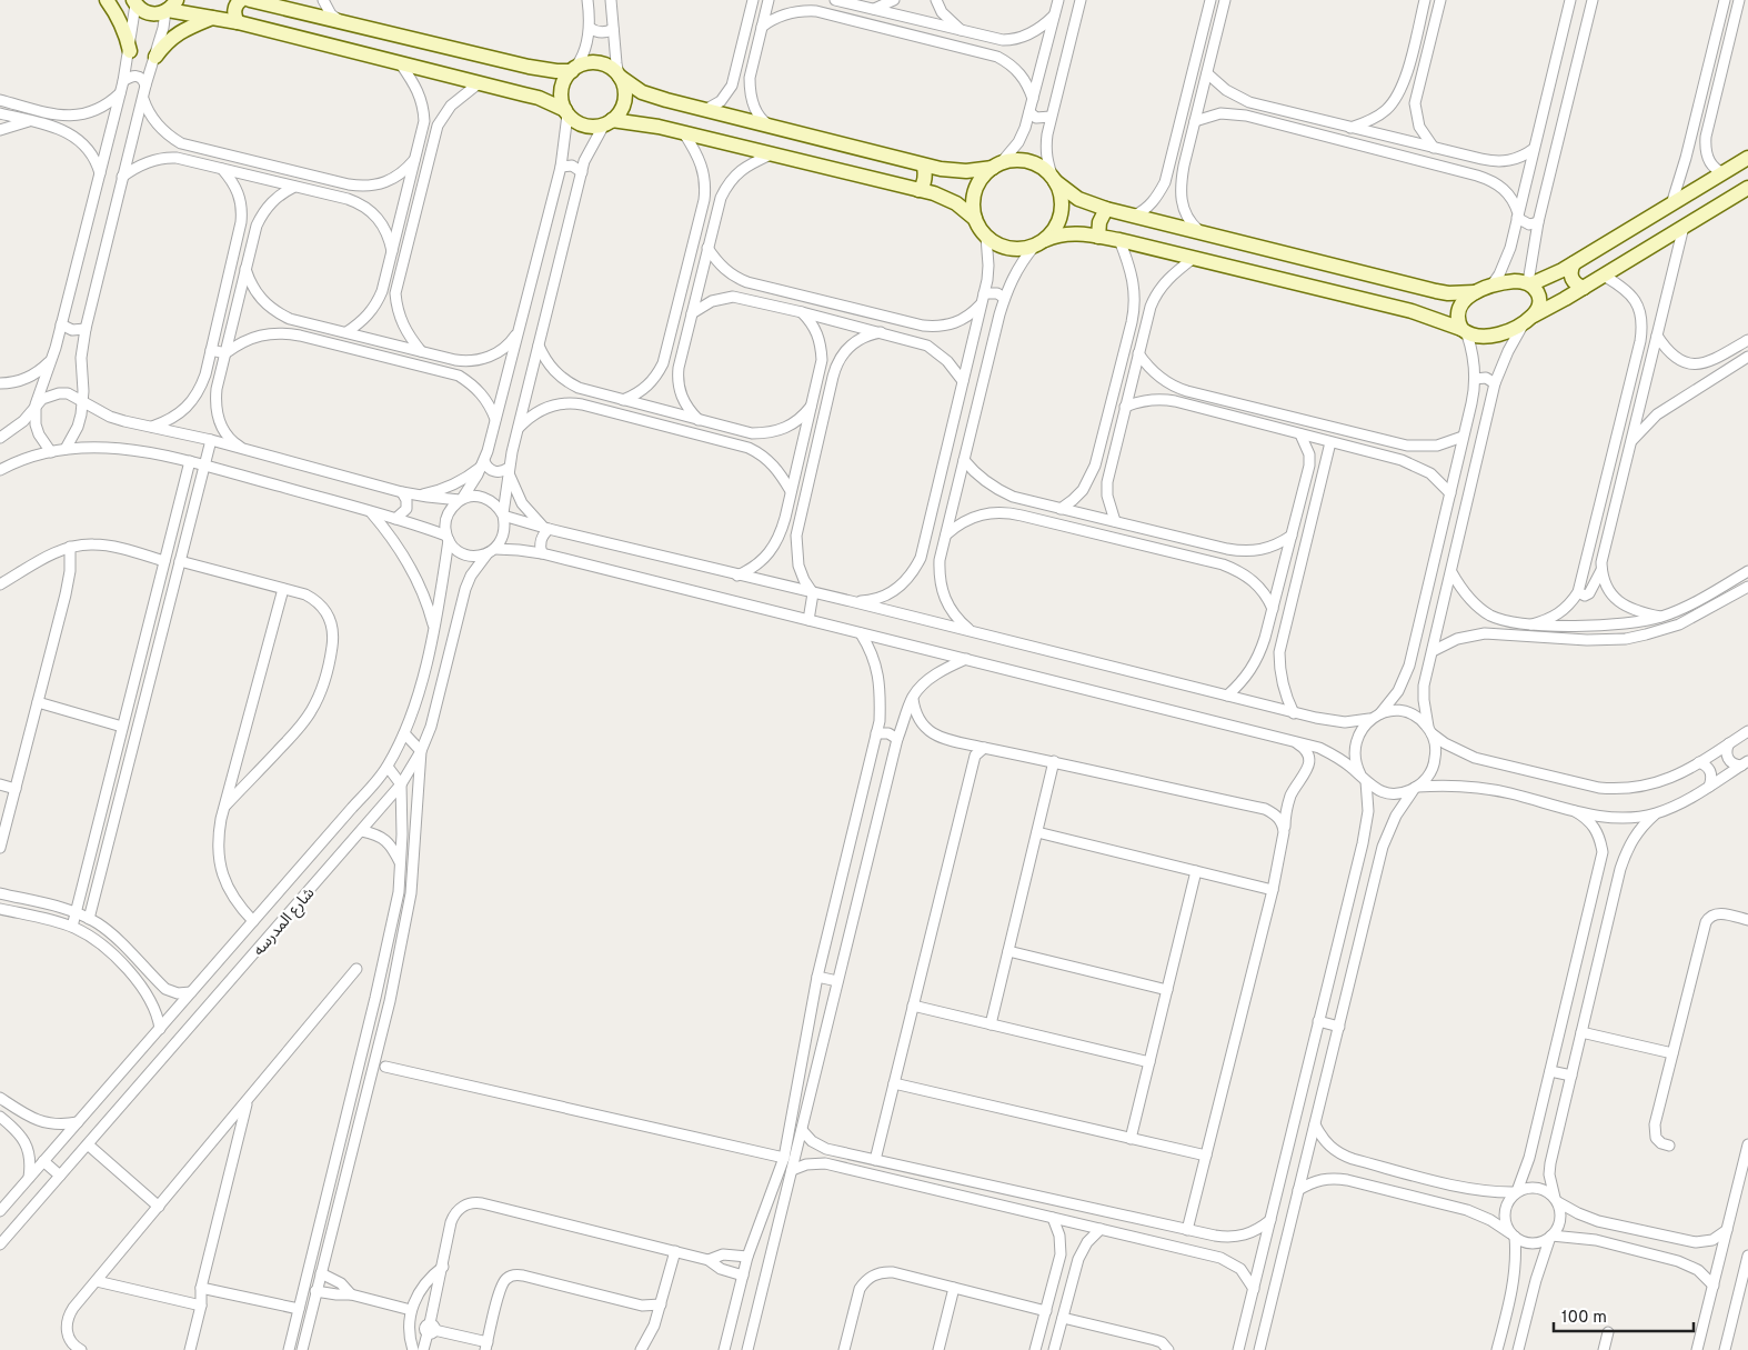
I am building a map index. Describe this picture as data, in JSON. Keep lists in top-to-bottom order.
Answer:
{
  "streets": {
    "street": ["شارع المدرسه"]
  },
  "scale_bar": "100 m"
}
